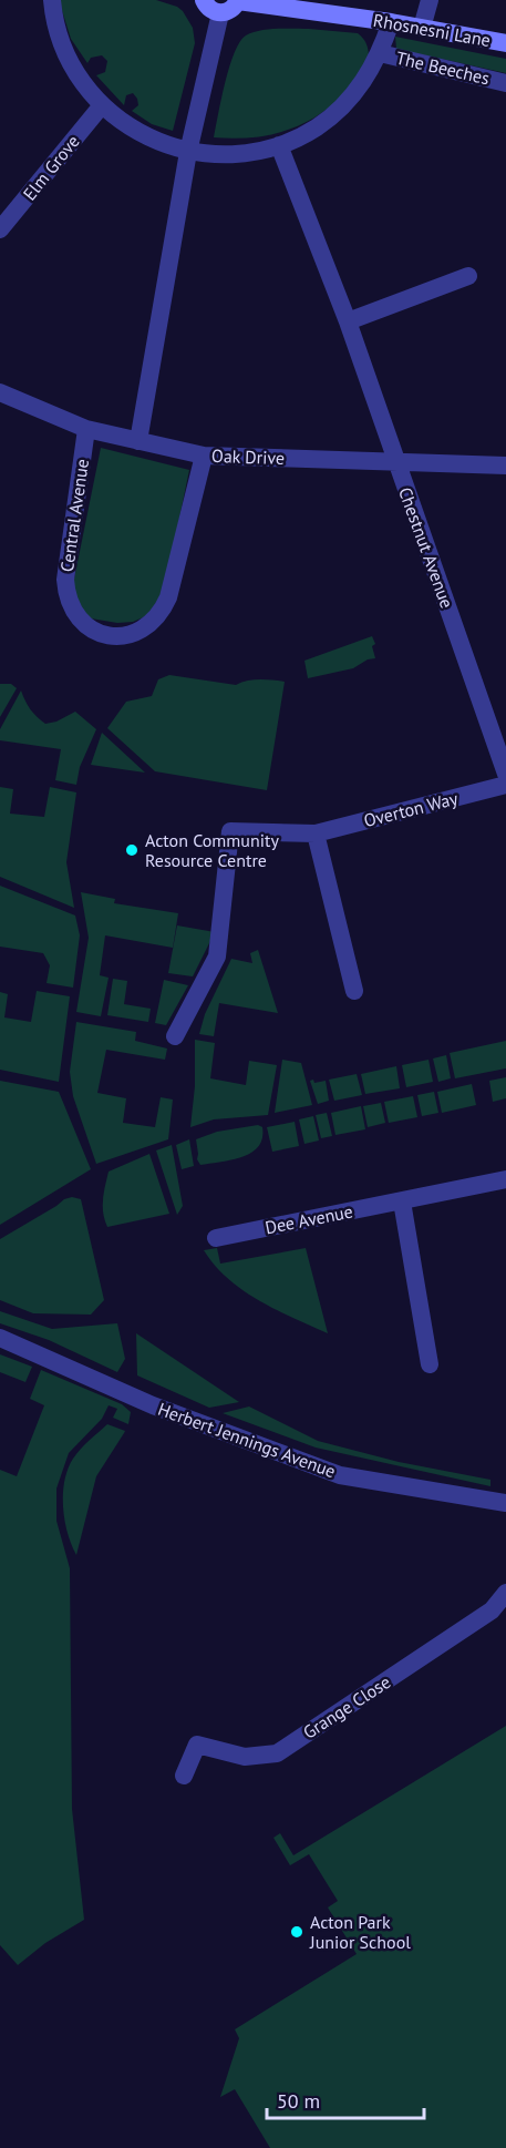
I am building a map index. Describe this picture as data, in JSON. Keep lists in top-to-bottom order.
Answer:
{
  "streets": {
    "main road": ["Rhosnesni Lane"],
    "street": [
      "The Beeches",
      "Elm Grove",
      "Oak Drive",
      "Central Avenue",
      "Chestnut Avenue",
      "Overton Way",
      "Dee Avenue",
      "Herbert Jennings Avenue",
      "Grange Close"
    ]
  },
  "crossings": [
    ["Oak Drive", "Central Avenue"],
    ["Oak Drive", "Chestnut Avenue"]
  ],
  "places": ["Acton Community Resource Centre", "Acton Park Junior School"],
  "scale_bar": "50 m"
}
